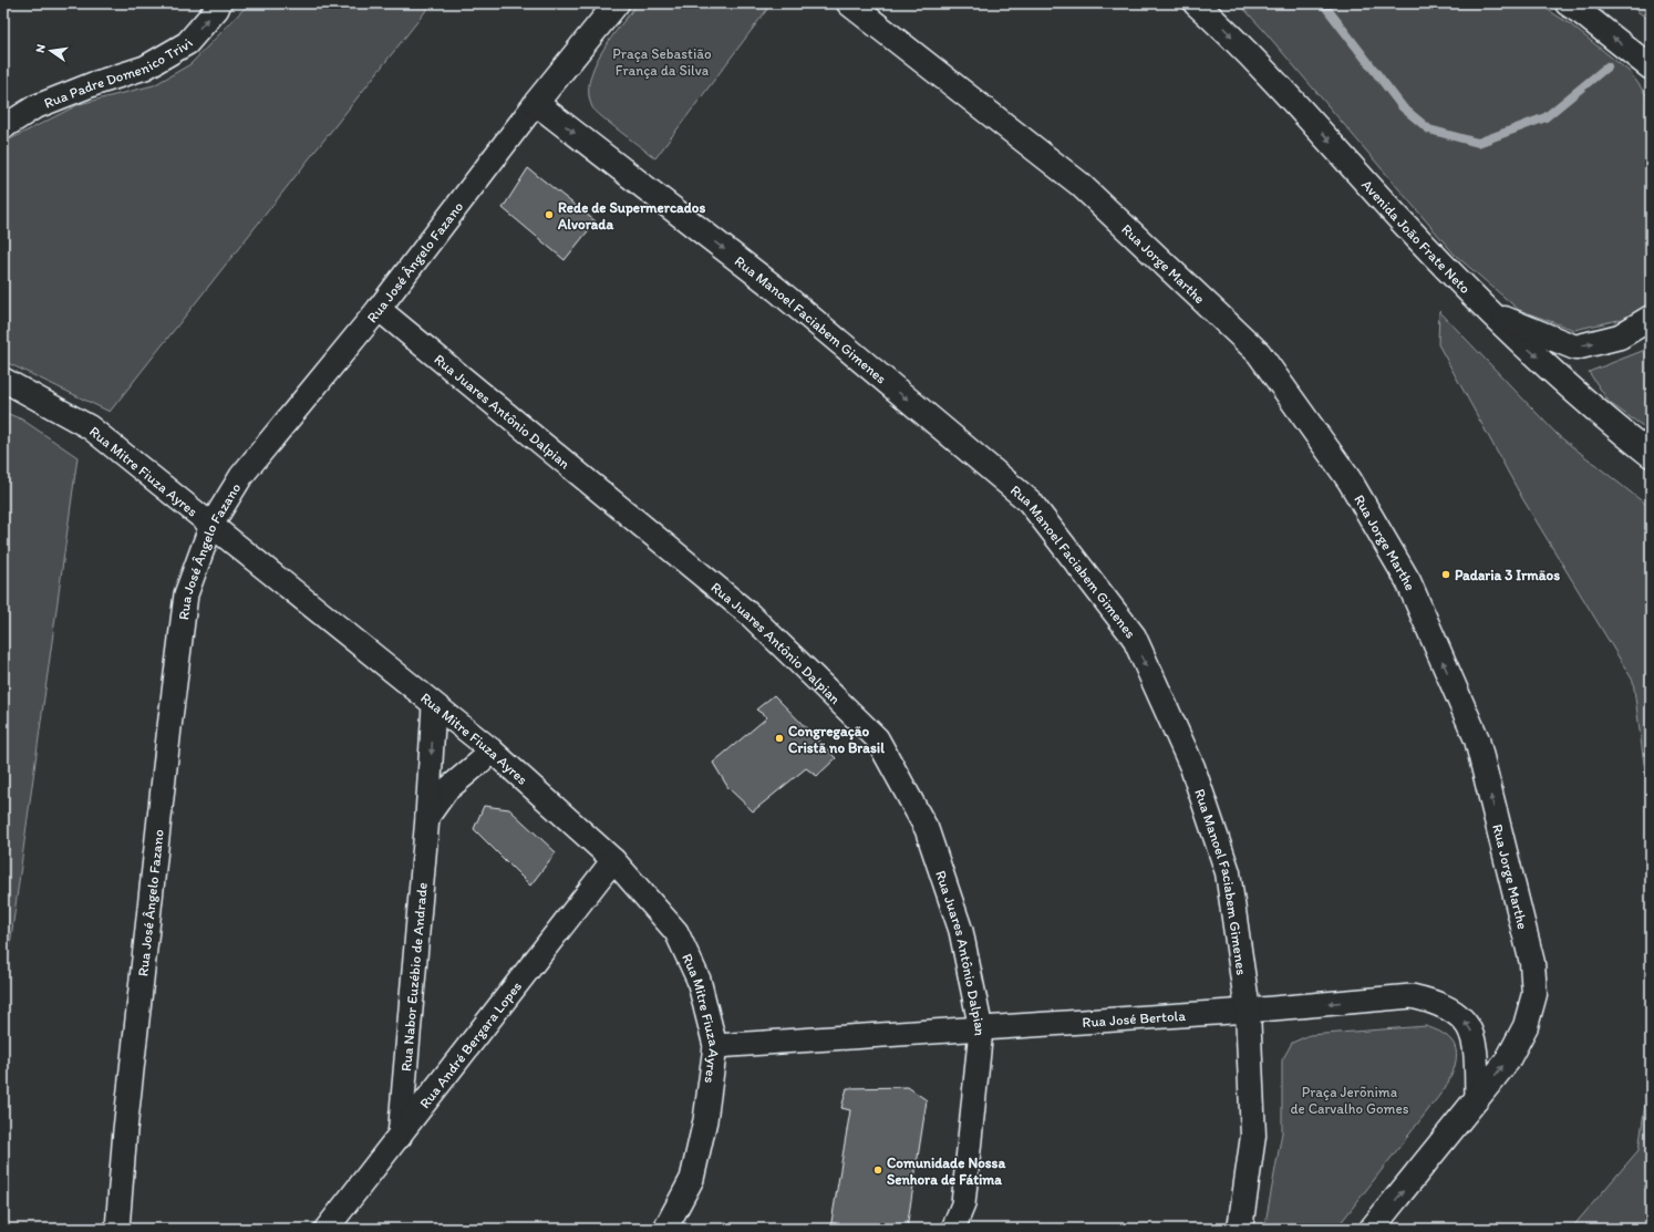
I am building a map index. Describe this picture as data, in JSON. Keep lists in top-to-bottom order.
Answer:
{
  "streets": {
    "street": [
      "Rua Padre Domenico Trivi",
      "Avenida João Frate Neto",
      "Rua José Ângelo Fazano",
      "Rua Jorge Marthe",
      "Rua Manoel Faciabem Gimenes",
      "Rua Juares Antônio Dalpian",
      "Rua Mitre Fiuza Ayres",
      "Rua Nabor Euzébio de Andrade",
      "Rua José Bertola",
      "Rua André Bergara Lopes"
    ]
  },
  "crossings": [
    ["Rua José Ângelo Fazano", "Rua Manoel Faciabem Gimenes"],
    ["Rua José Ângelo Fazano", "Rua Juares Antônio Dalpian"],
    ["Rua José Ângelo Fazano", "Rua Mitre Fiuza Ayres"],
    ["Rua Jorge Marthe", "Rua José Bertola"],
    ["Rua Manoel Faciabem Gimenes", "Rua José Bertola"],
    ["Rua Juares Antônio Dalpian", "Rua José Bertola"],
    ["Rua Mitre Fiuza Ayres", "Rua Nabor Euzébio de Andrade"],
    ["Rua Mitre Fiuza Ayres", "Rua José Bertola"],
    ["Rua Mitre Fiuza Ayres", "Rua André Bergara Lopes"],
    ["Rua Nabor Euzébio de Andrade", "Rua André Bergara Lopes"]
  ],
  "one_way": [
    "Rua Padre Domenico Trivi",
    "Avenida João Frate Neto",
    "Rua Jorge Marthe",
    "Rua Manoel Faciabem Gimenes"
  ],
  "parks": ["Praça Sebastião França da Silva", "Praça Jerõnima de Carvalho Gomes"],
  "places": [
    "Rede de Supermercados Alvorada",
    "Padaria 3 Irmãos",
    "Congregação Cristã no Brasil",
    "Comunidade Nossa Senhora de Fátima"
  ],
  "north": "left"
}
